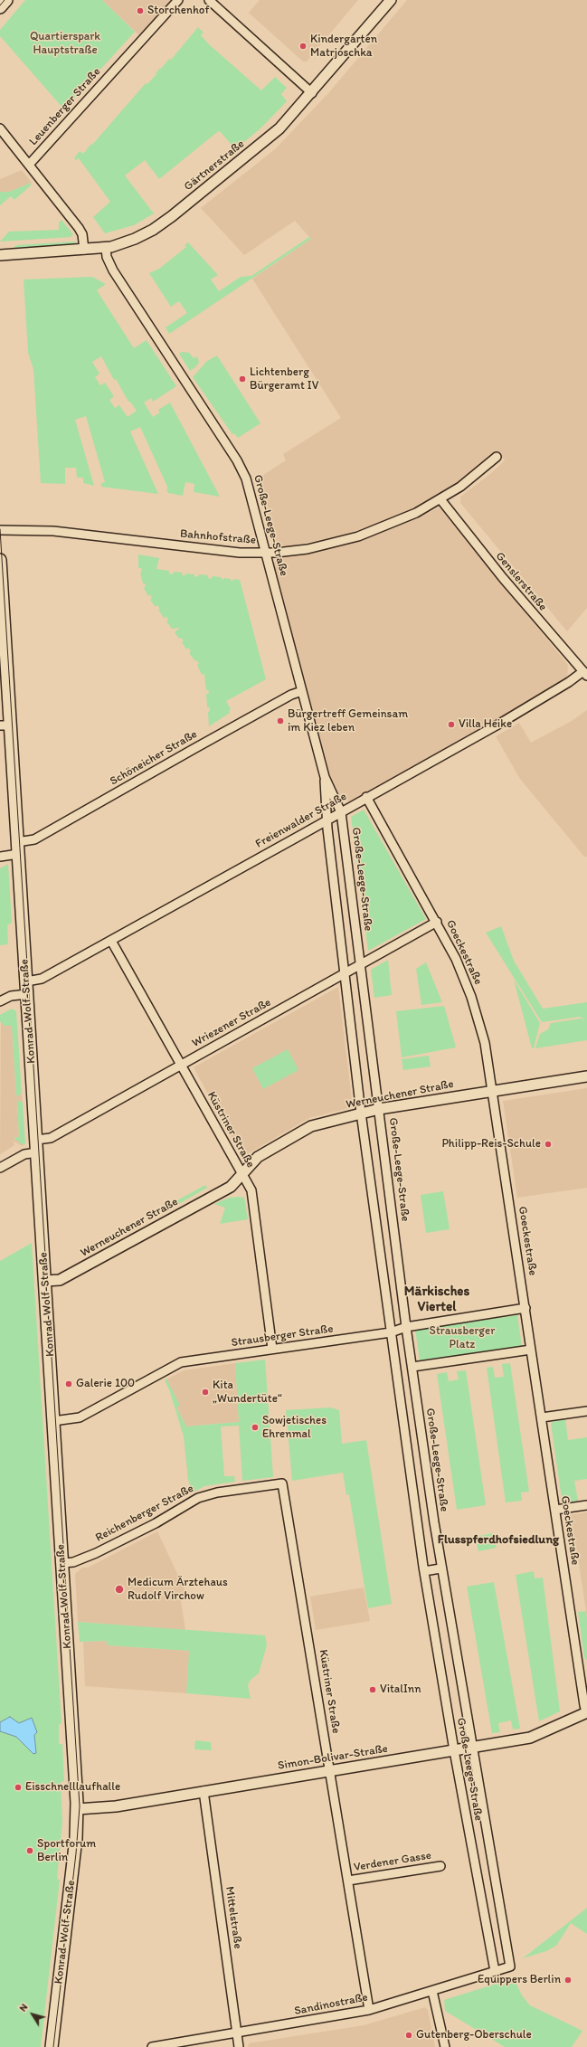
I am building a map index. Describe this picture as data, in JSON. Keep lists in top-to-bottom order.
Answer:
{
  "streets": {
    "main road": ["Konrad-Wolf-Straße"],
    "street": [
      "Leuenberger Straße",
      "Gärtnerstraße",
      "Große-Leege-Straße",
      "Bahnhofstraße",
      "Genslerstraße",
      "Schöneicher Straße",
      "Freienwalder Straße",
      "Goeckestraße",
      "Wriezener Straße",
      "Werneuchener Straße",
      "Küstriner Straße",
      "Strausberger Straße",
      "Reichenberger Straße",
      "Simon-Bolivar-Straße",
      "Verdener Gasse",
      "Mittelstraße",
      "Sandinostraße"
    ]
  },
  "crossings": [
    ["Gärtnerstraße", "Große-Leege-Straße"],
    ["Große-Leege-Straße", "Bahnhofstraße"],
    ["Große-Leege-Straße", "Schöneicher Straße"],
    ["Große-Leege-Straße", "Freienwalder Straße"],
    ["Große-Leege-Straße", "Wriezener Straße"],
    ["Große-Leege-Straße", "Werneuchener Straße"],
    ["Große-Leege-Straße", "Strausberger Straße"],
    ["Große-Leege-Straße", "Simon-Bolivar-Straße"],
    ["Große-Leege-Straße", "Sandinostraße"],
    ["Bahnhofstraße", "Genslerstraße"],
    ["Genslerstraße", "Freienwalder Straße"],
    ["Schöneicher Straße", "Konrad-Wolf-Straße"],
    ["Freienwalder Straße", "Goeckestraße"],
    ["Freienwalder Straße", "Konrad-Wolf-Straße"],
    ["Freienwalder Straße", "Küstriner Straße"],
    ["Goeckestraße", "Wriezener Straße"],
    ["Goeckestraße", "Werneuchener Straße"],
    ["Goeckestraße", "Strausberger Straße"],
    ["Goeckestraße", "Simon-Bolivar-Straße"],
    ["Konrad-Wolf-Straße", "Wriezener Straße"],
    ["Konrad-Wolf-Straße", "Werneuchener Straße"],
    ["Konrad-Wolf-Straße", "Strausberger Straße"],
    ["Konrad-Wolf-Straße", "Reichenberger Straße"],
    ["Konrad-Wolf-Straße", "Simon-Bolivar-Straße"],
    ["Wriezener Straße", "Küstriner Straße"],
    ["Werneuchener Straße", "Küstriner Straße"],
    ["Küstriner Straße", "Strausberger Straße"],
    ["Küstriner Straße", "Reichenberger Straße"],
    ["Küstriner Straße", "Simon-Bolivar-Straße"],
    ["Küstriner Straße", "Verdener Gasse"],
    ["Küstriner Straße", "Sandinostraße"],
    ["Simon-Bolivar-Straße", "Mittelstraße"],
    ["Mittelstraße", "Sandinostraße"]
  ],
  "districts": ["Märkisches Viertel", "Flusspferdhofsiedlung"],
  "parks": ["Quartierspark Hauptstraße", "Strausberger Platz"],
  "places": [
    "Storchenhof",
    "Kindergarten Matrjoschka",
    "Lichtenberg Bürgeramt IV",
    "Bürgertreff Gemeinsam im Kiez leben",
    "Villa Heike",
    "Philipp-Reis-Schule",
    "Galerie 100",
    "Kita „Wundertüte“",
    "Sowjetisches Ehrenmal",
    "Medicum Ärztehaus Rudolf Virchow",
    "VitalInn",
    "Eisschnelllaufhalle",
    "Sportforum Berlin",
    "Equippers Berlin",
    "Gutenberg-Oberschule"
  ],
  "north": "top left"
}
